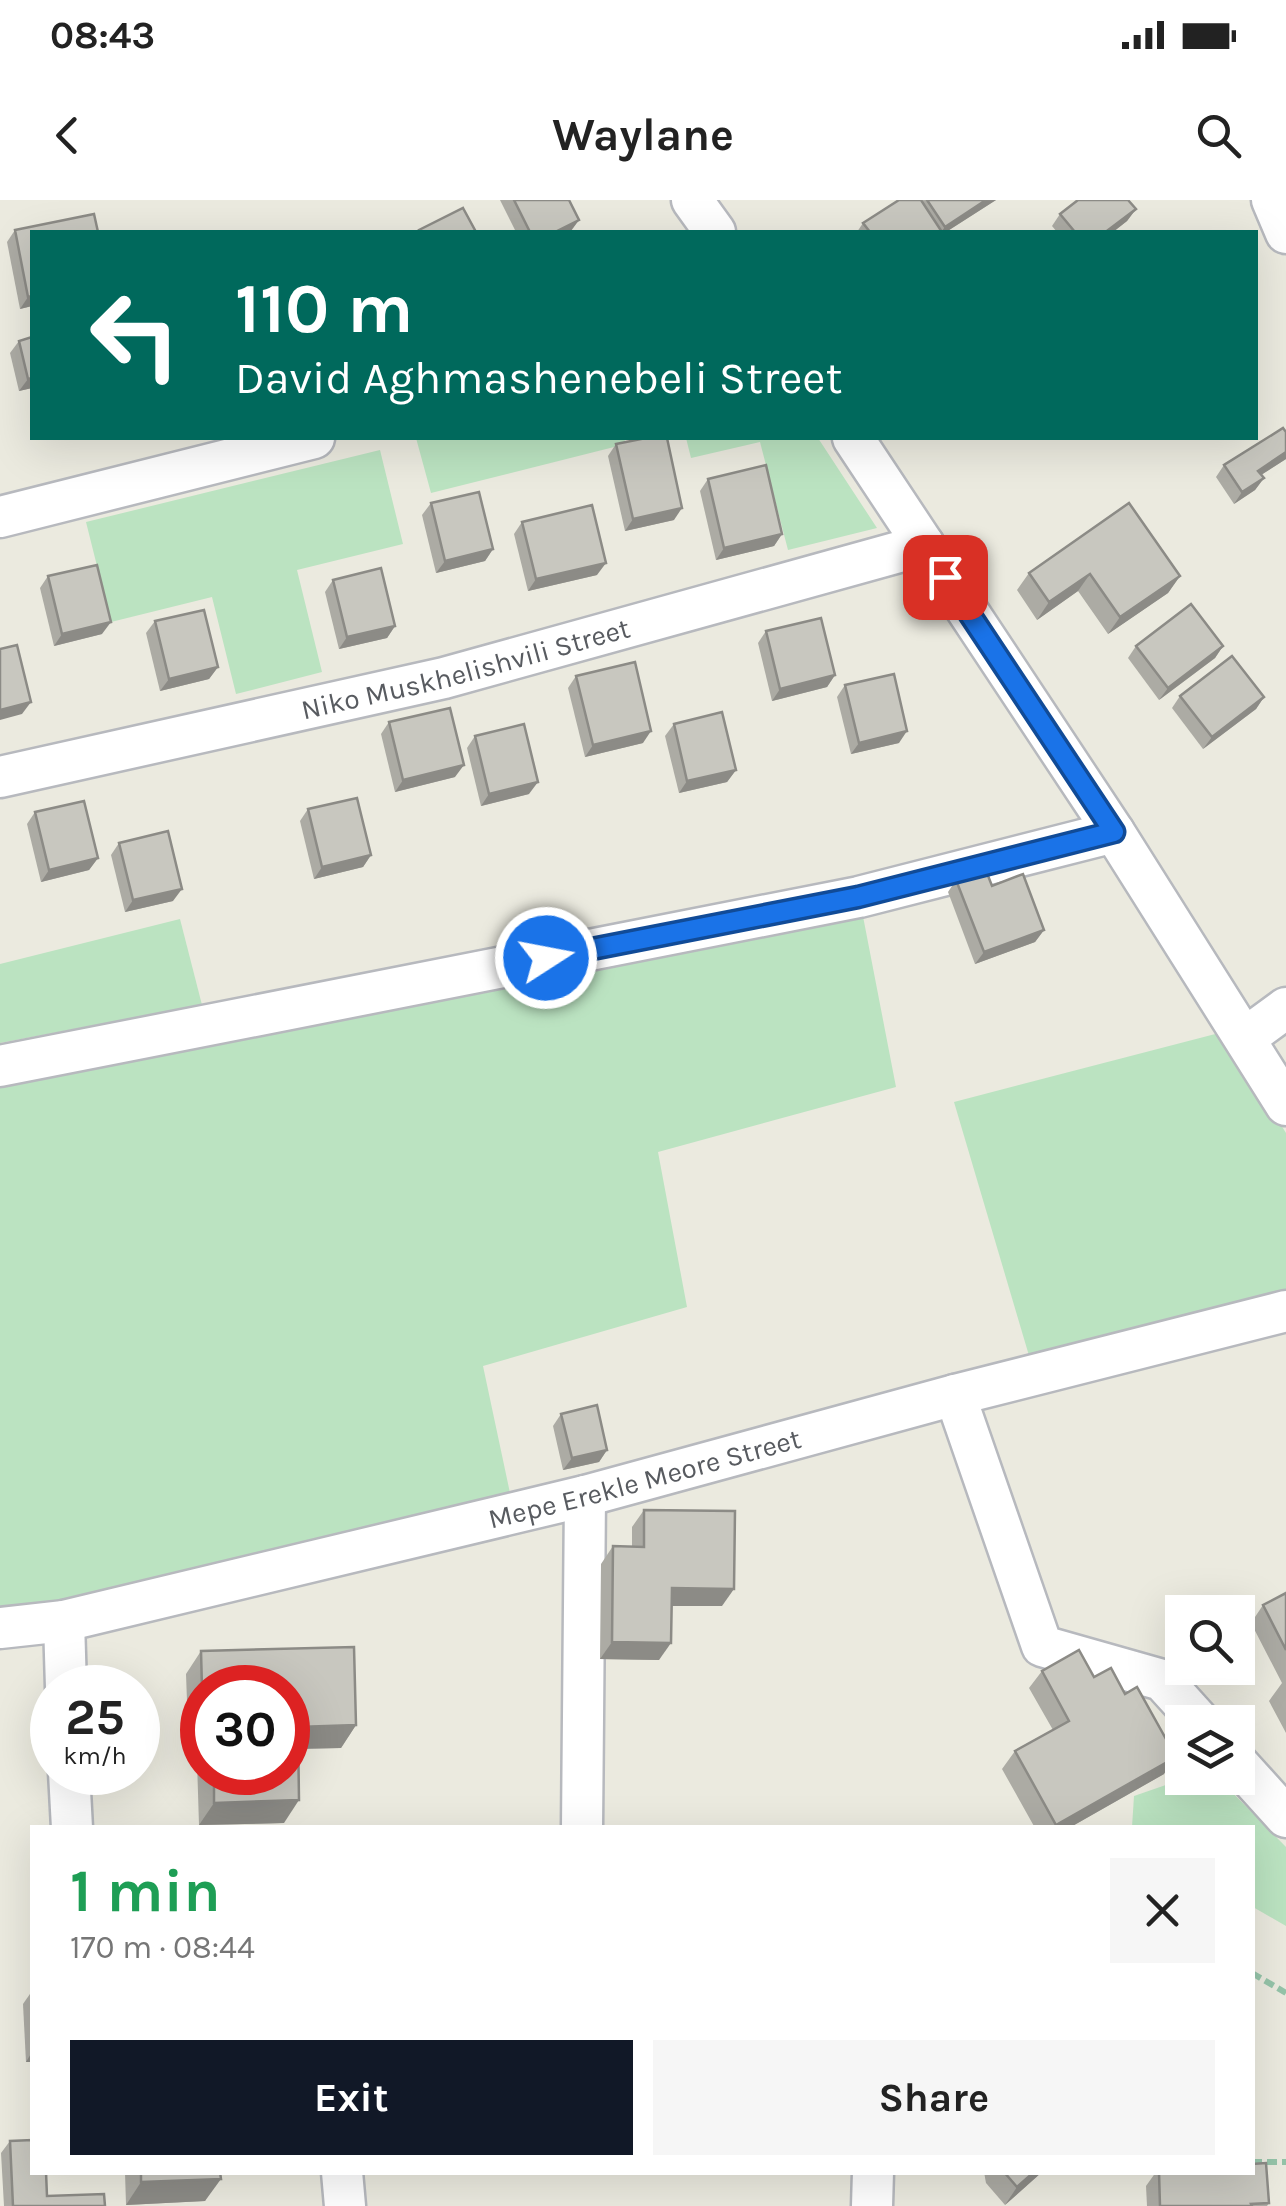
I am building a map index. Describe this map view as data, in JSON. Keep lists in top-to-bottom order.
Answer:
{
  "streets": {
    "street": ["Niko Muskhelishvili Street", "Mepe Erekle Meore Street"]
  },
  "page": {
    "status": "08:43",
    "header": "Waylane",
    "turn": ["110 m", "David Aghmashenebeli Street"],
    "speed": "25 km/h",
    "limit": "30",
    "heading": ["1 min", "170 m · 08:44"],
    "buttons": ["Exit", "Share"]
  }
}
